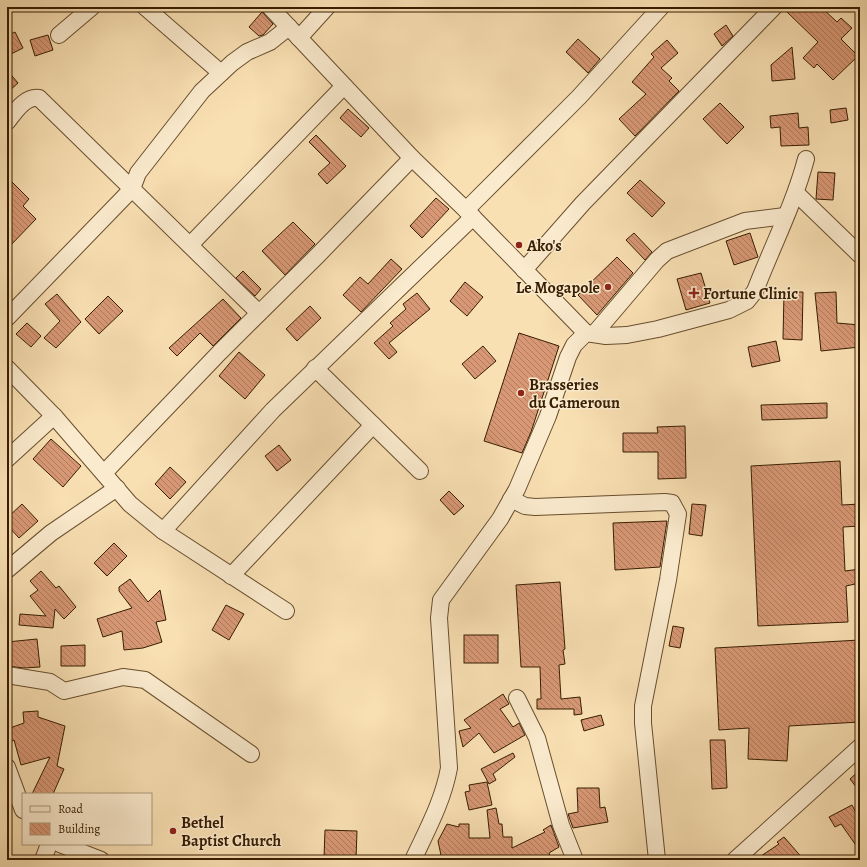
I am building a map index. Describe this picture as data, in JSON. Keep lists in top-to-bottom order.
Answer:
{
  "places": {
    "other": [
      "Ako's",
      "Le Mogapole",
      "Brasseries du Cameroun",
      "Bethel Baptist Church"
    ],
    "health": ["Fortune Clinic"]
  },
  "legend": ["Road", "Building"]
}
